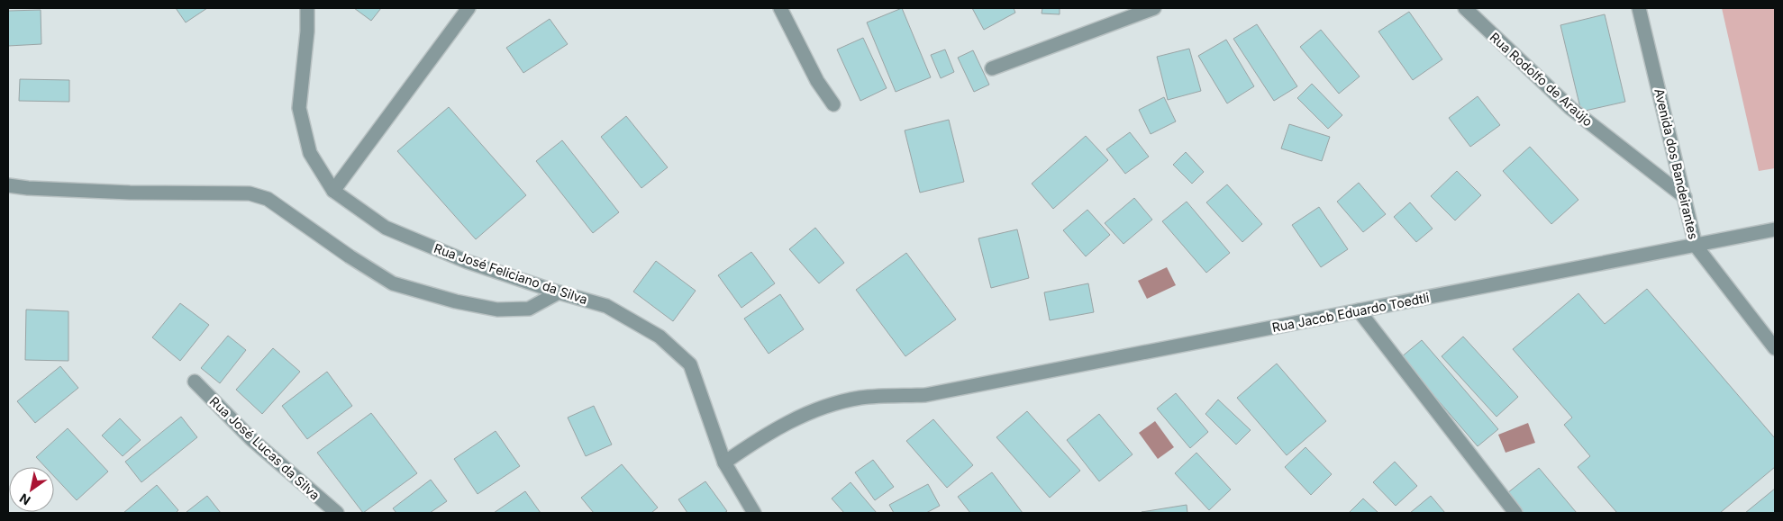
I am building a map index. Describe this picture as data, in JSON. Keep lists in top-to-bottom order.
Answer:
{
  "streets": {
    "street": [
      "Rua Rodolfo de Araújo",
      "Avenida dos Bandeirantes",
      "Rua José Feliciano da Silva",
      "Rua Jacob Eduardo Toedtli",
      "Rua José Lucas da Silva"
    ]
  },
  "crossings": [
    ["Rua Rodolfo de Araújo", "Avenida dos Bandeirantes"],
    ["Avenida dos Bandeirantes", "Rua Jacob Eduardo Toedtli"],
    ["Rua José Feliciano da Silva", "Rua Jacob Eduardo Toedtli"]
  ],
  "north": "bottom left"
}
